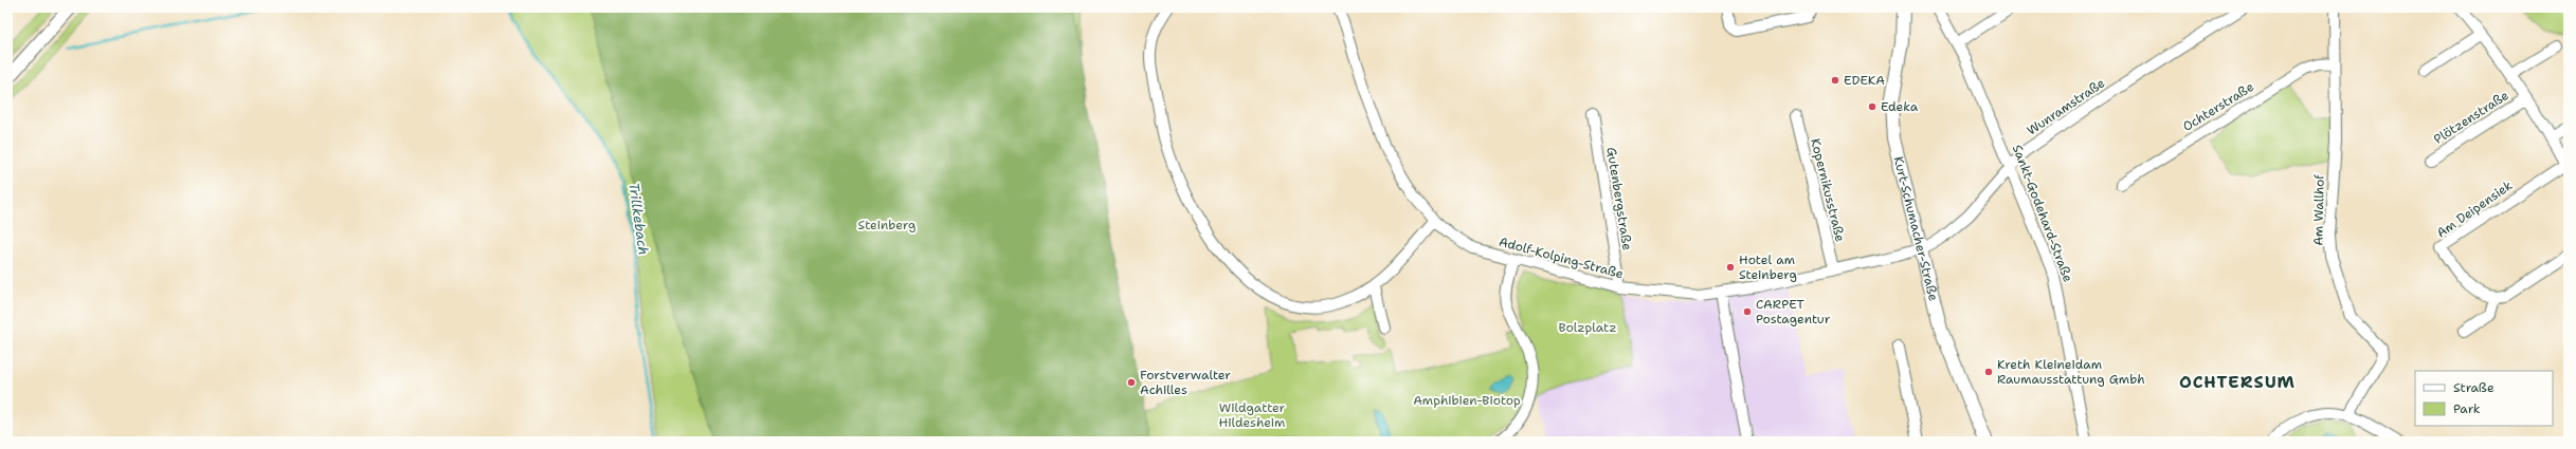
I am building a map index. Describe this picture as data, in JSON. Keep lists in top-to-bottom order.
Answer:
{
  "streets": {
    "main road": ["Kurt-Schumacher-Straße"],
    "street": [
      "Wunramstraße",
      "Ochterstraße",
      "Plötzenstraße",
      "Kopernikusstraße",
      "Gutenbergstraße",
      "Am Deipensiek",
      "Am Wallhof",
      "Sankt-Godehard-Straße",
      "Adolf-Kolping-Straße"
    ]
  },
  "crossings": [
    ["Wunramstraße", "Sankt-Godehard-Straße"],
    ["Wunramstraße", "Kurt-Schumacher-Straße"],
    ["Wunramstraße", "Adolf-Kolping-Straße"],
    ["Ochterstraße", "Am Wallhof"],
    ["Plötzenstraße", "Am Deipensiek"],
    ["Kopernikusstraße", "Adolf-Kolping-Straße"],
    ["Gutenbergstraße", "Adolf-Kolping-Straße"],
    ["Kurt-Schumacher-Straße", "Adolf-Kolping-Straße"]
  ],
  "districts": ["OCHTERSUM"],
  "water": ["Trillkebach"],
  "parks": [
    "Steinberg",
    "Bolzplatz",
    "Amphibien-Biotop",
    "Wildgatter Hildesheim"
  ],
  "places": [
    "EDEKA",
    "Edeka",
    "Hotel am Steinberg",
    "CARPET Postagentur",
    "Kreth Kleineidam Raumausstattung Gmbh",
    "Forstverwalter Achilles"
  ],
  "legend": ["Straße", "Park"]
}
